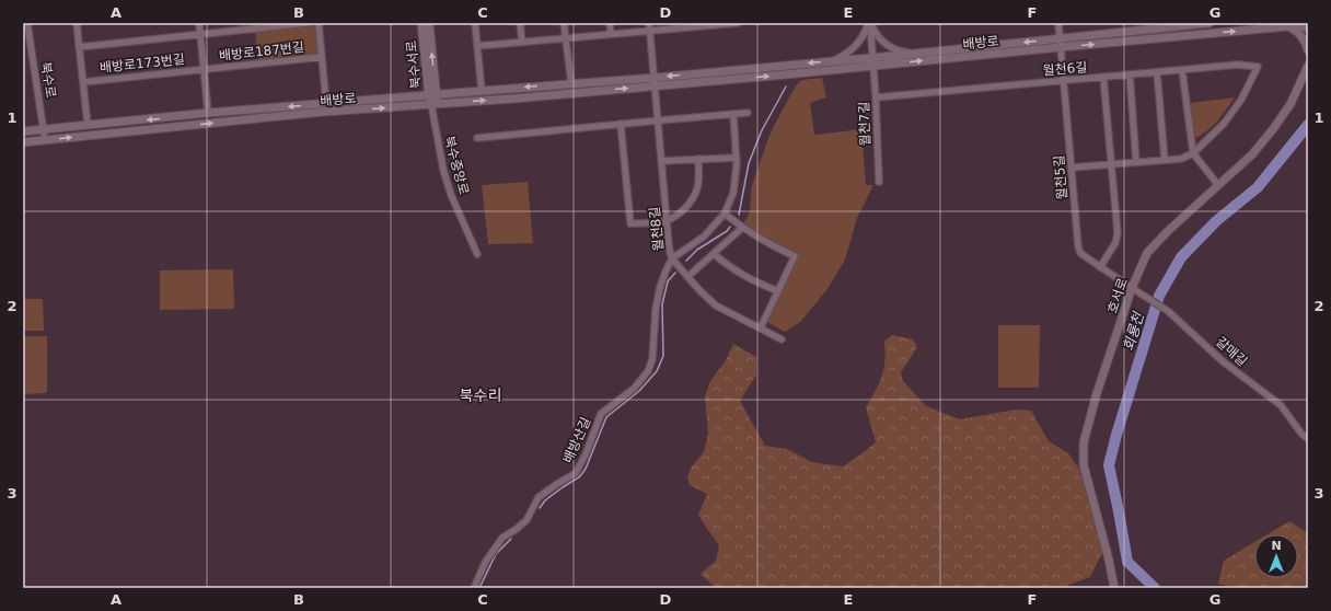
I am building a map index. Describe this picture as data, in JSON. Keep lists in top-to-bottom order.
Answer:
{
  "streets": {
    "street": [
      "배방로",
      "배방로187번길",
      "배방로173번길",
      "북수서로",
      "월천6길",
      "북수로",
      "월천7길",
      "북수중앙로",
      "월천5길",
      "월천8길",
      "호서로",
      "갈매길",
      "배방산길"
    ]
  },
  "crossings": [
    ["배방로", "배방로187번길"],
    ["배방로", "배방로173번길"],
    ["배방로", "북수서로"],
    ["배방로", "북수로"],
    ["배방로", "월천7길"],
    ["배방로", "북수중앙로"],
    ["배방로", "월천5길"],
    ["배방로", "월천8길"],
    ["배방로187번길", "배방로173번길"],
    ["북수서로", "북수중앙로"],
    ["월천6길", "월천7길"],
    ["월천6길", "월천5길"],
    ["월천5길", "호서로"],
    ["월천5길", "갈매길"],
    ["월천8길", "배방산길"],
    ["호서로", "갈매길"]
  ],
  "districts": ["북수리"],
  "water": ["회룡천"],
  "north": "top",
  "grid": {
    "columns": [
      "A",
      "B",
      "C",
      "D",
      "E",
      "F",
      "G"
    ],
    "rows": ["1", "2", "3"]
  }
}
